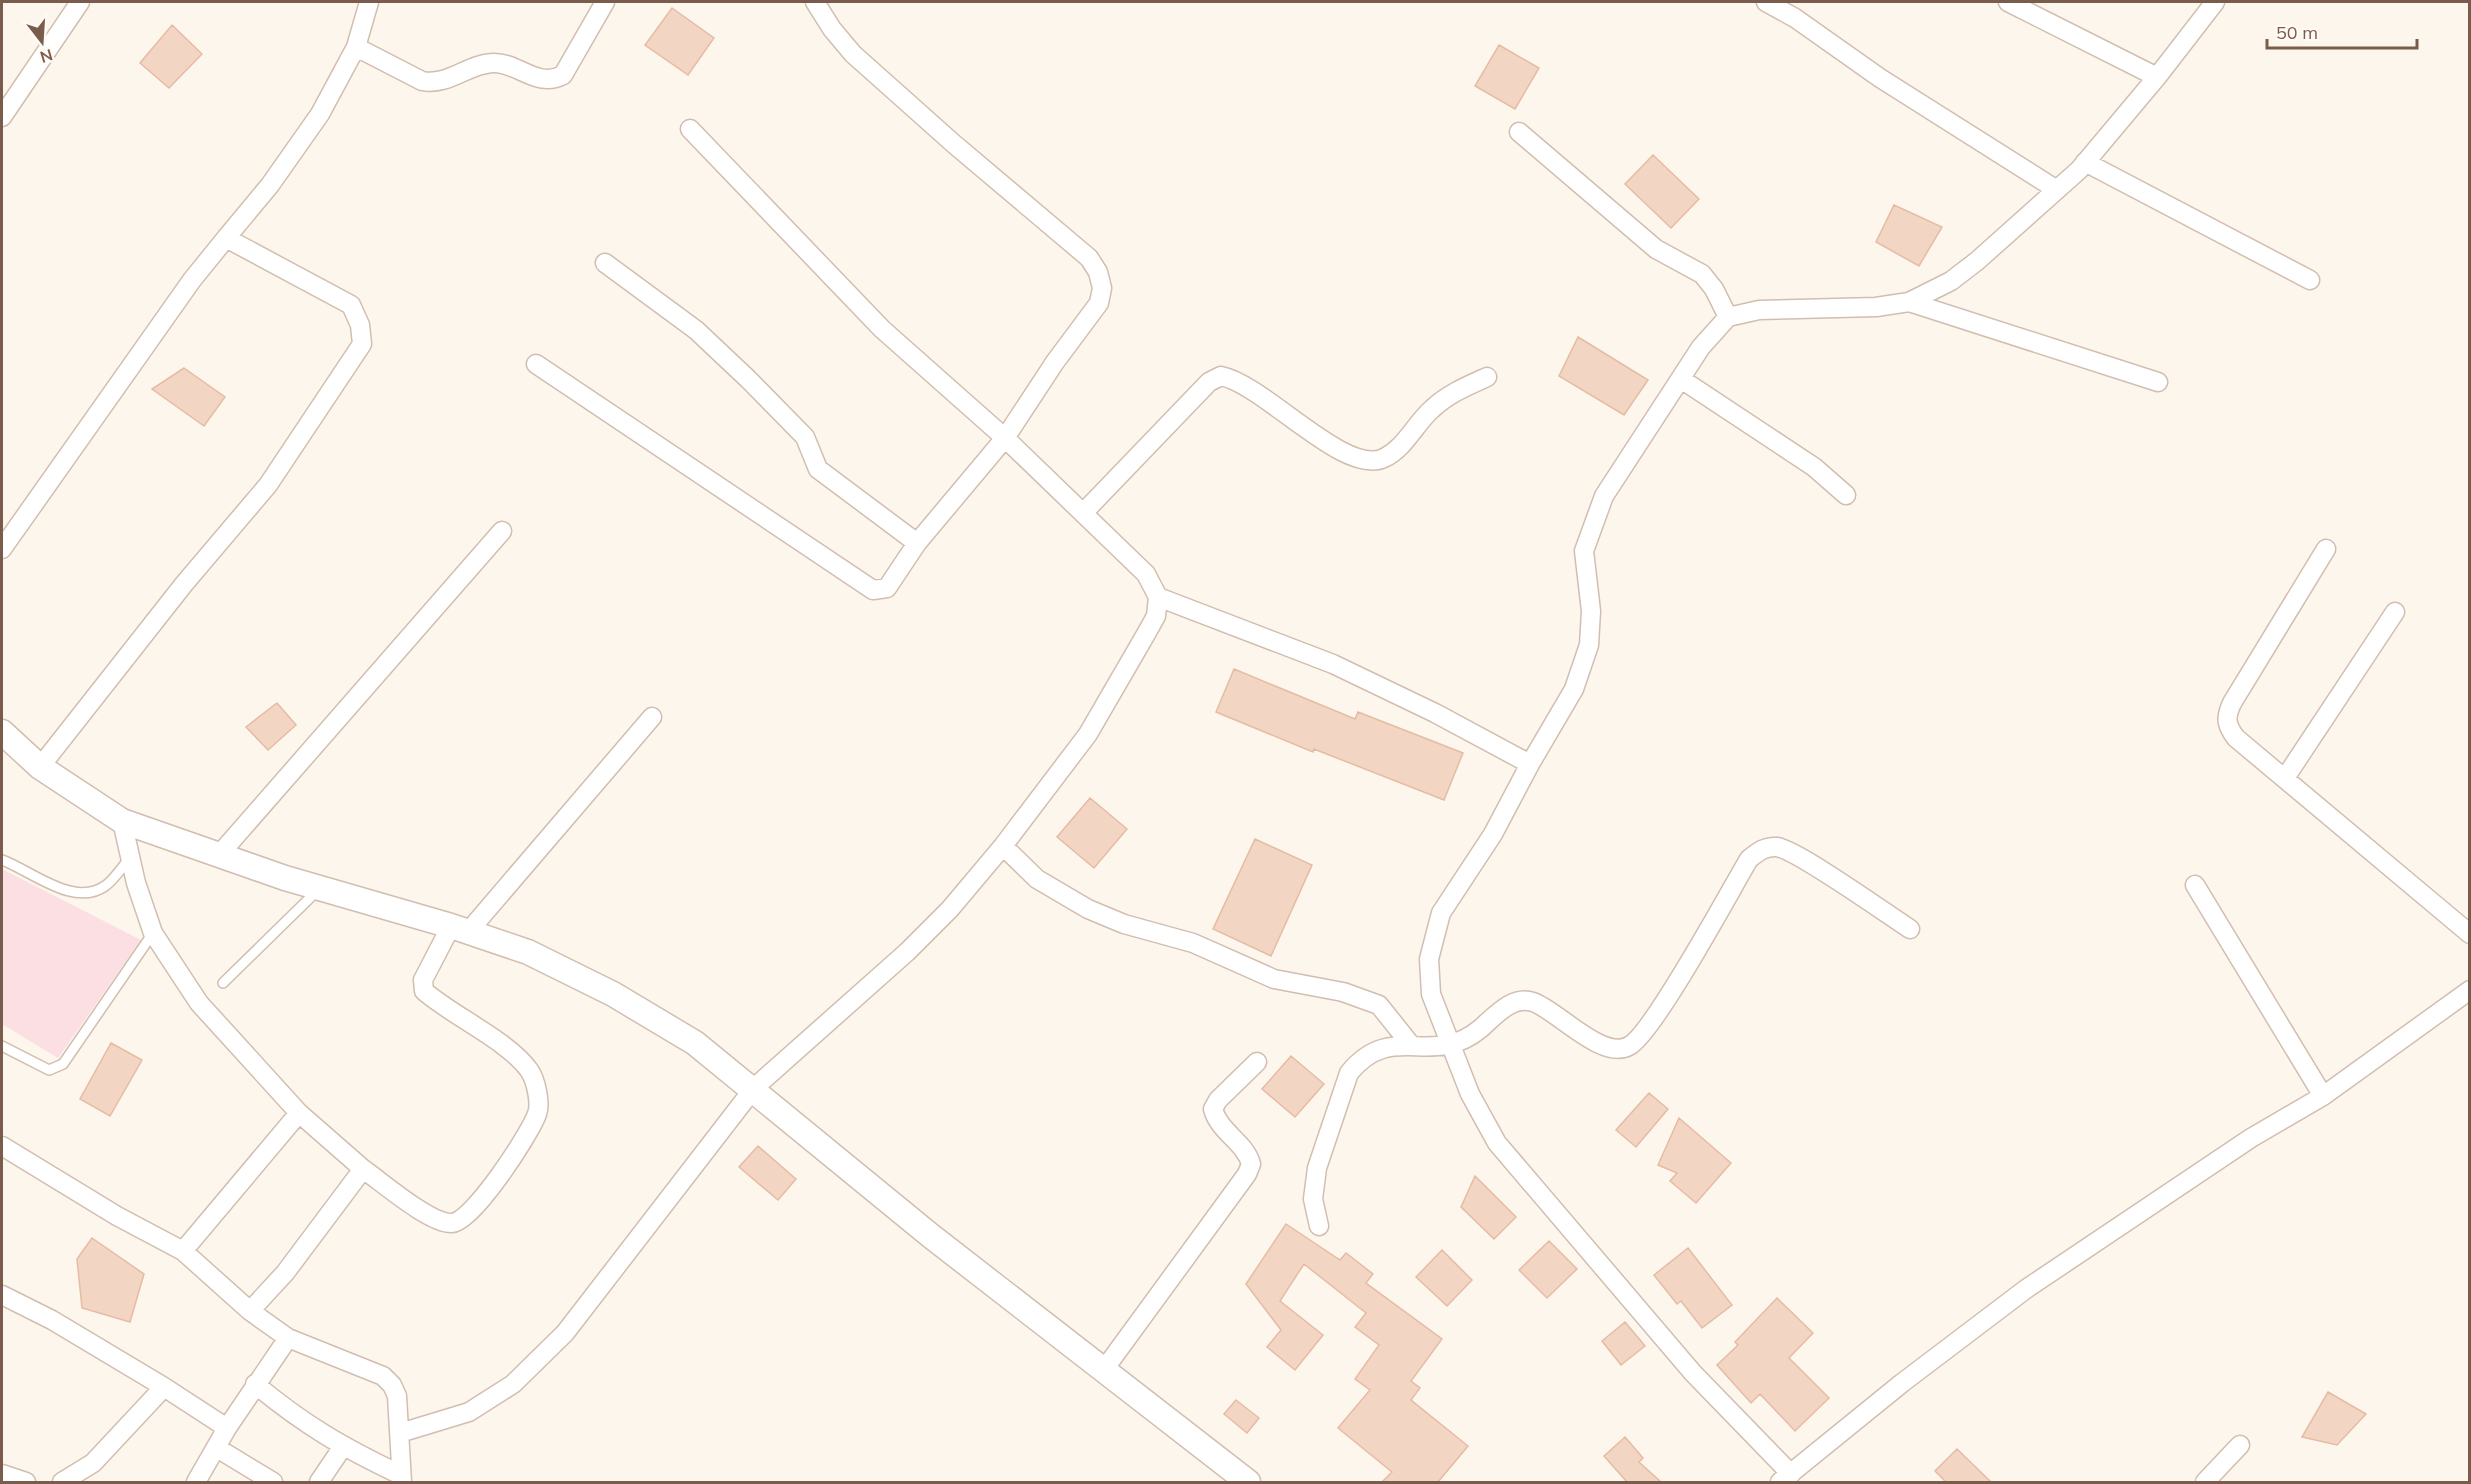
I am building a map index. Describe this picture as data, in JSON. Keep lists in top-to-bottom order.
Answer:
{
  "scale_bar": "50 m",
  "north": "bottom"
}
